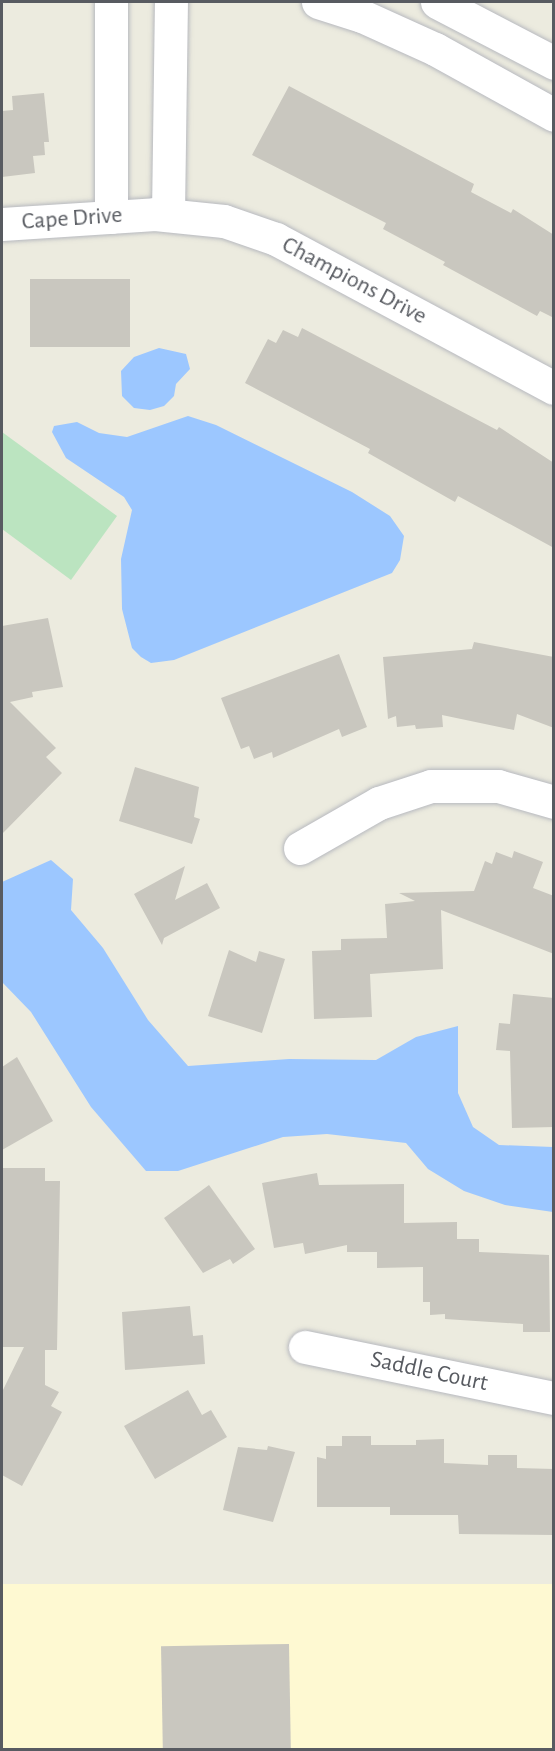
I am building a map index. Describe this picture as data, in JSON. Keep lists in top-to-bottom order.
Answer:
{
  "streets": {
    "street": ["Cape Drive", "Champions Drive", "Saddle Court"]
  },
  "crossings": [
    ["Cape Drive", "Champions Drive"]
  ]
}
